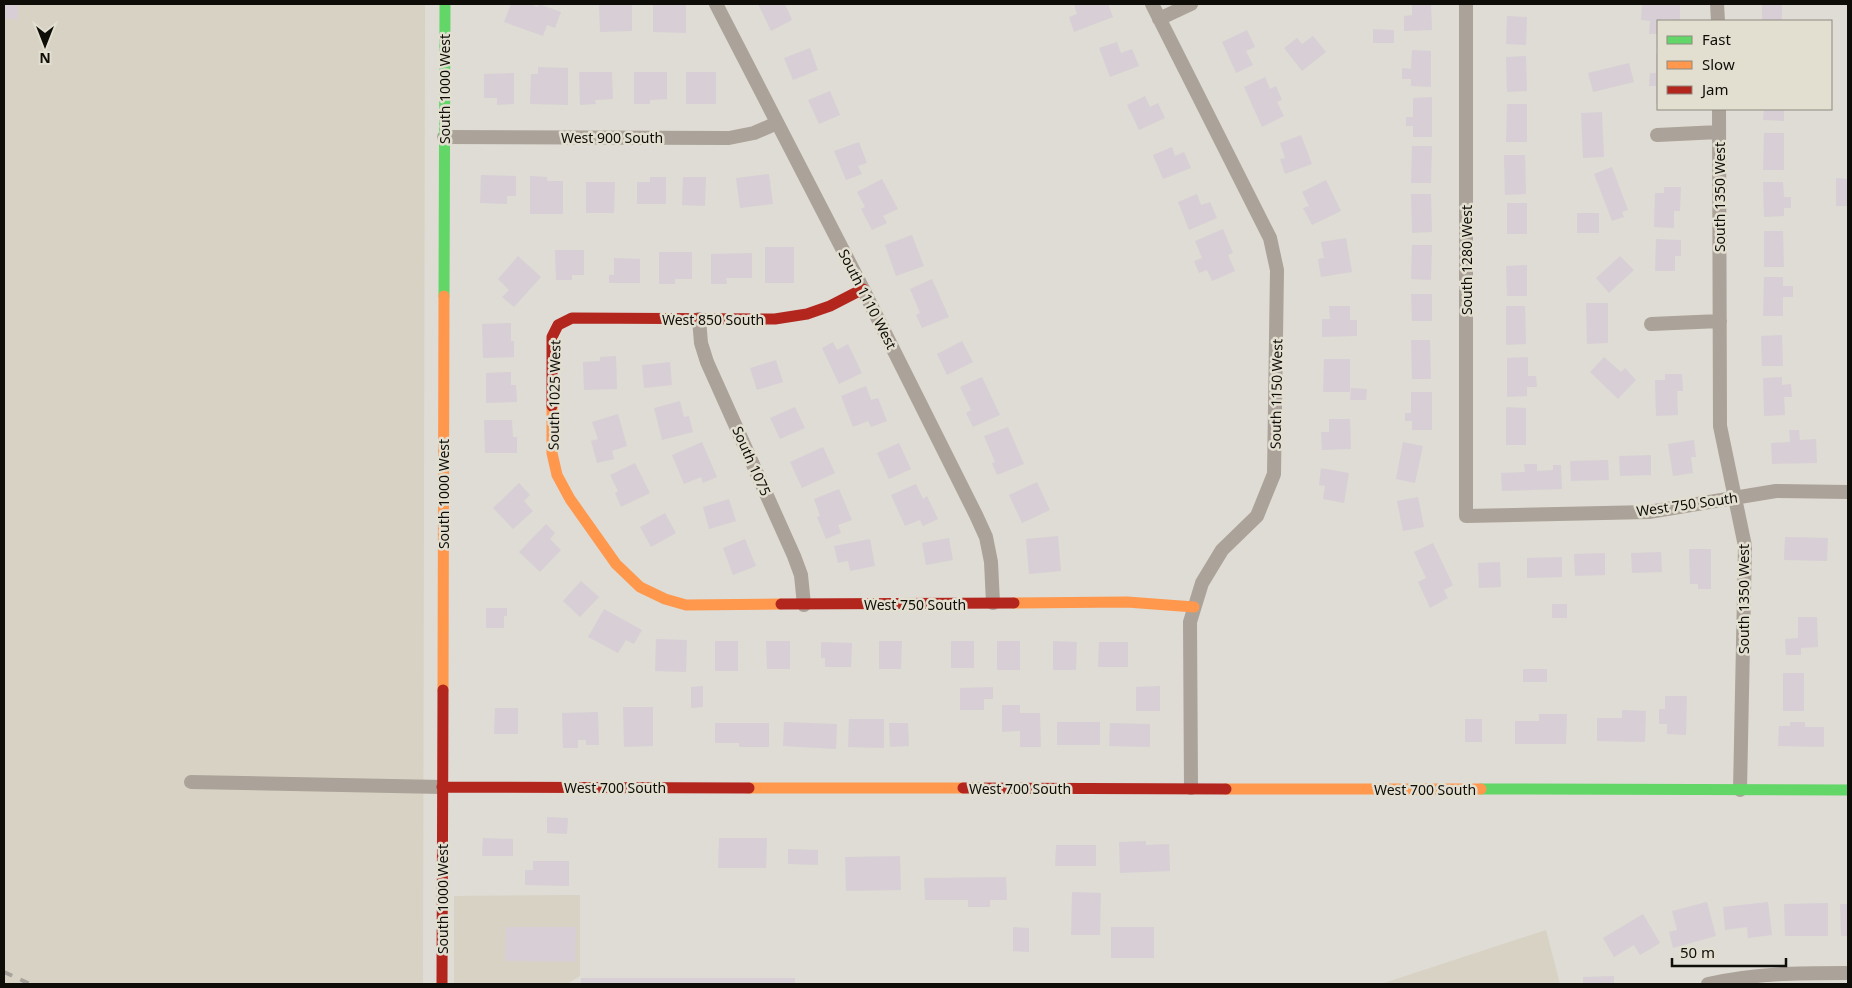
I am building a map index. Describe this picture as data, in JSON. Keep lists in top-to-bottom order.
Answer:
{
  "streets": {
    "street": [
      "South 1000 West",
      "West 900 South",
      "South 1350 West",
      "South 1280 West",
      "South 1110 West",
      "West 850 South",
      "South 1150 West",
      "South 1025 West",
      "South 1075",
      "West 750 South",
      "West 700 South"
    ]
  },
  "crossings": [
    ["South 1000 West", "West 900 South"],
    ["South 1000 West", "West 700 South"],
    ["West 900 South", "South 1110 West"],
    ["South 1350 West", "West 750 South"],
    ["South 1350 West", "West 700 South"],
    ["South 1280 West", "West 750 South"],
    ["South 1110 West", "West 850 South"],
    ["South 1110 West", "West 750 South"],
    ["West 850 South", "South 1025 West"],
    ["West 850 South", "South 1075"],
    ["South 1150 West", "West 750 South"],
    ["South 1150 West", "West 700 South"],
    ["South 1025 West", "West 750 South"],
    ["South 1075", "West 750 South"]
  ],
  "legend": ["Fast", "Slow", "Jam"],
  "scale_bar": "50 m",
  "north": "bottom"
}
